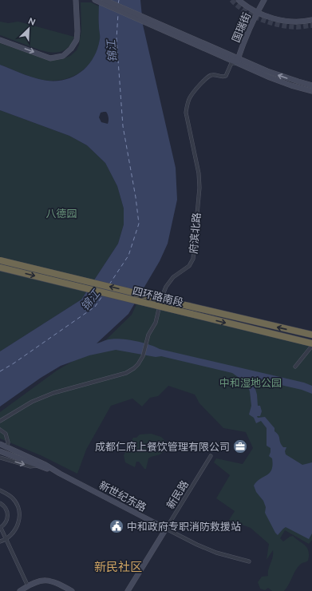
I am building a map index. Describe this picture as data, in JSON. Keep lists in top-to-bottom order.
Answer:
{
  "streets": {
    "highway": ["四环路南段"],
    "street": [
      "国瑞街",
      "府滨北路",
      "新民路",
      "新世纪东路"
    ]
  },
  "crossings": [
    ["国瑞街", "府滨北路"],
    ["新民路", "新世纪东路"]
  ],
  "districts": ["新民社区"],
  "water": ["锦江"],
  "parks": ["八德园", "中和湿地公园"],
  "places": {
    "office": ["成都仁府上餐饮管理有限公司"],
    "public building": ["中和政府专职消防救援站"]
  },
  "north": "top right"
}
